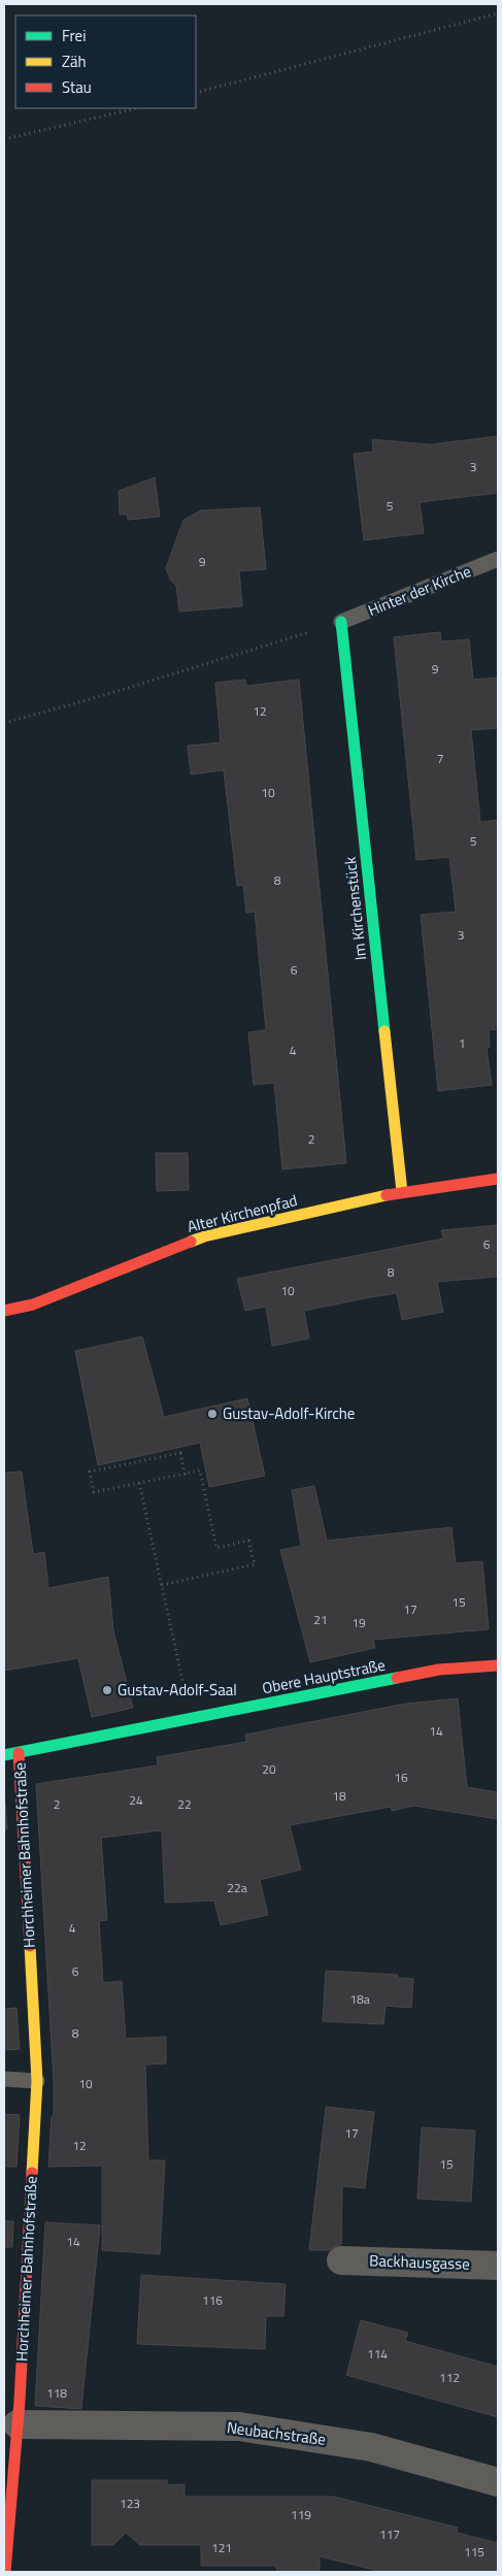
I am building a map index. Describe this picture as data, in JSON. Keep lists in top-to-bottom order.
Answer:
{
  "streets": {
    "street": [
      "Im Kirchenstück",
      "Alter Kirchenpfad",
      "Obere Hauptstraße",
      "Horchheimer Bahnhofstraße",
      "Backhausgasse",
      "Neubachstraße"
    ],
    "lane": ["Hinter der Kirche"]
  },
  "crossings": [
    ["Hinter der Kirche", "Im Kirchenstück"],
    ["Im Kirchenstück", "Alter Kirchenpfad"],
    ["Obere Hauptstraße", "Horchheimer Bahnhofstraße"],
    ["Horchheimer Bahnhofstraße", "Neubachstraße"]
  ],
  "places": ["Gustav-Adolf-Kirche", "Gustav-Adolf-Saal"],
  "house_numbers": [
    "3",
    "5",
    "9",
    "9",
    "12",
    "7",
    "10",
    "5",
    "8",
    "3",
    "6",
    "1",
    "4",
    "2",
    "6",
    "8",
    "10",
    "15",
    "17",
    "21",
    "19",
    "14",
    "20",
    "16",
    "18",
    "24",
    "2",
    "22",
    "22a",
    "4",
    "6",
    "18a",
    "8",
    "10",
    "17",
    "12",
    "15",
    "14",
    "116",
    "114",
    "112",
    "118",
    "123",
    "119",
    "117",
    "121",
    "115"
  ],
  "legend": ["Frei", "Zäh", "Stau"]
}
